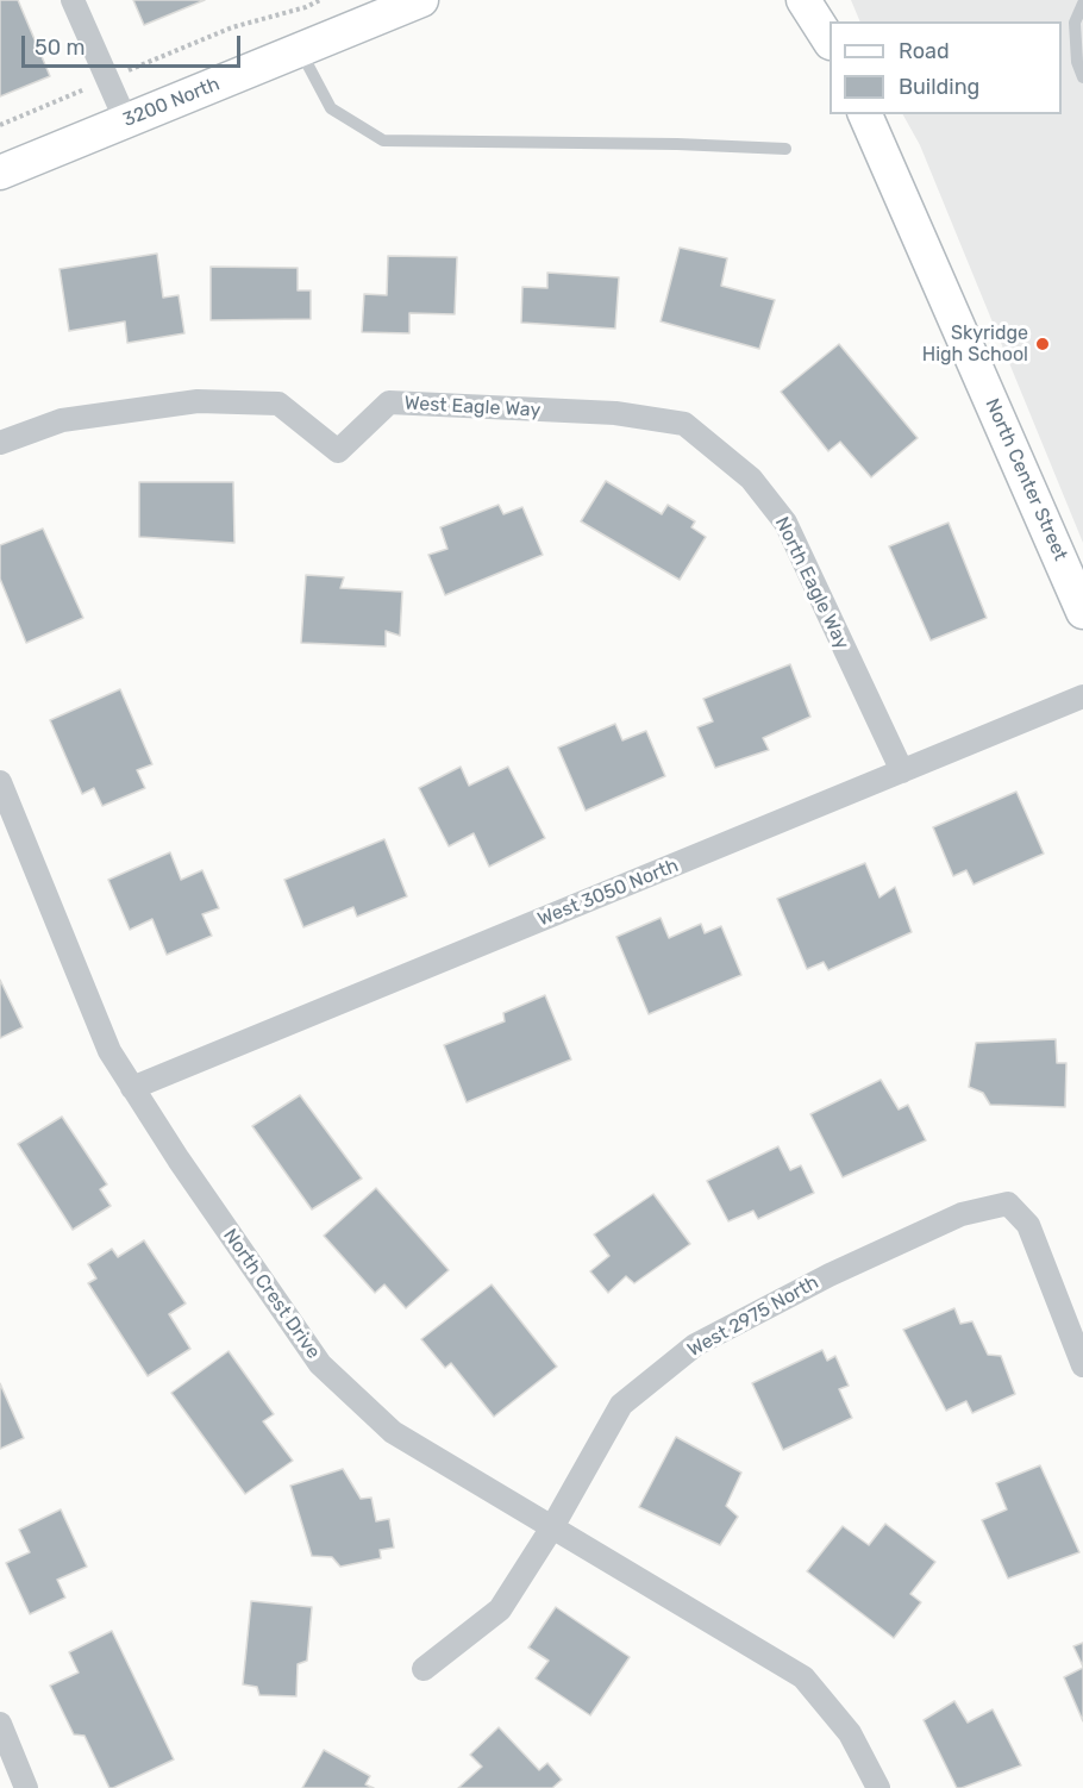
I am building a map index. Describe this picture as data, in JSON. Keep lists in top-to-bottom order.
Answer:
{
  "streets": {
    "street": [
      "3200 North",
      "West Eagle Way",
      "North Center Street",
      "North Eagle Way",
      "West 3050 North",
      "North Crest Drive",
      "West 2975 North"
    ]
  },
  "crossings": [
    ["West Eagle Way", "North Eagle Way"],
    ["North Eagle Way", "West 3050 North"],
    ["West 3050 North", "North Crest Drive"],
    ["North Crest Drive", "West 2975 North"]
  ],
  "places": ["Skyridge High School"],
  "legend": ["Road", "Building"],
  "scale_bar": "50 m"
}
